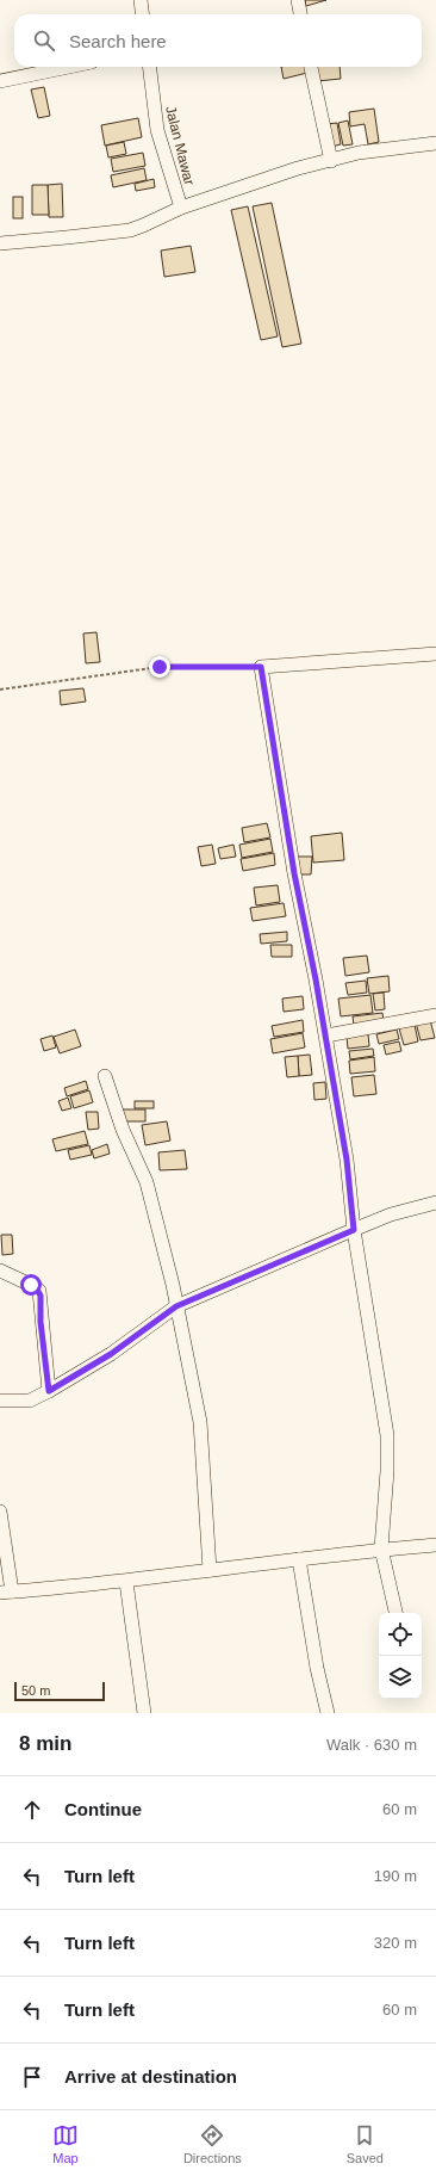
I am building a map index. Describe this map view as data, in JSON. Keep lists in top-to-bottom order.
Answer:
{
  "streets": {
    "street": ["Jalan Mawar"]
  },
  "scale_bar": "50 m",
  "page": {
    "search": "Search here",
    "scale": "50 m",
    "heading": ["8 min", "Walk · 630 m"],
    "list": [
      ["Continue", "60 m"],
      ["Turn left", "190 m"],
      ["Turn left", "320 m"],
      ["Turn left", "60 m"],
      "Arrive at destination"
    ],
    "nav": ["Map", "Directions", "Saved"]
  }
}
